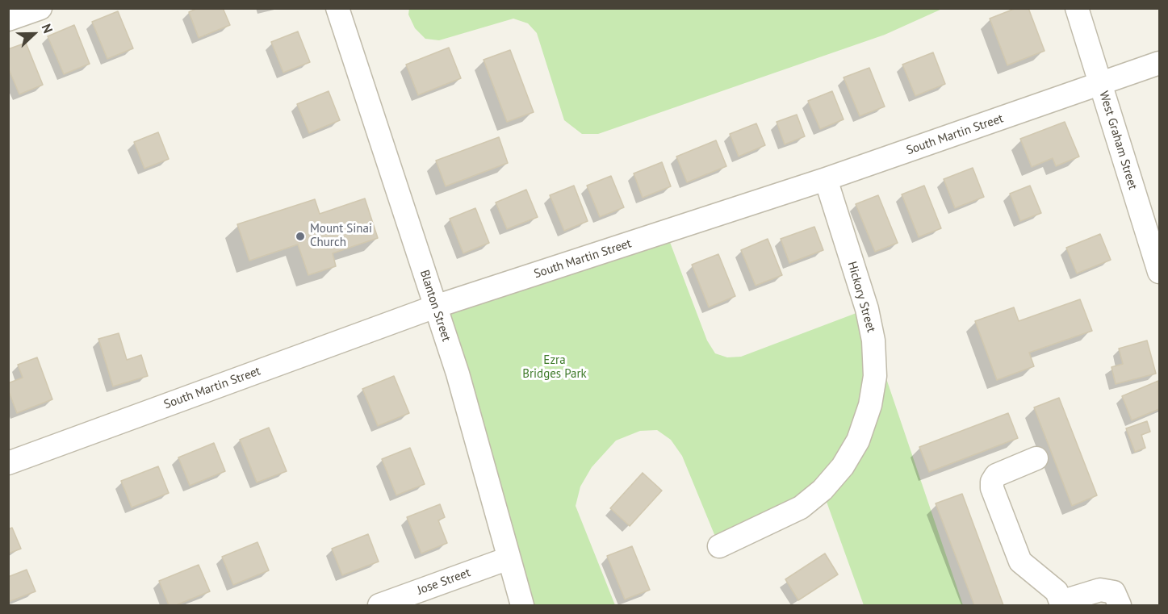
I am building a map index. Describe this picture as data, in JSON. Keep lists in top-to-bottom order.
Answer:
{
  "streets": {
    "street": [
      "South Martin Street",
      "West Graham Street",
      "Hickory Street",
      "Blanton Street",
      "Jose Street"
    ]
  },
  "crossings": [
    ["South Martin Street", "West Graham Street"],
    ["South Martin Street", "Hickory Street"],
    ["South Martin Street", "Blanton Street"],
    ["Blanton Street", "Jose Street"]
  ],
  "parks": ["Ezra Bridges Park"],
  "places": ["Mount Sinai Church"],
  "north": "right"
}
